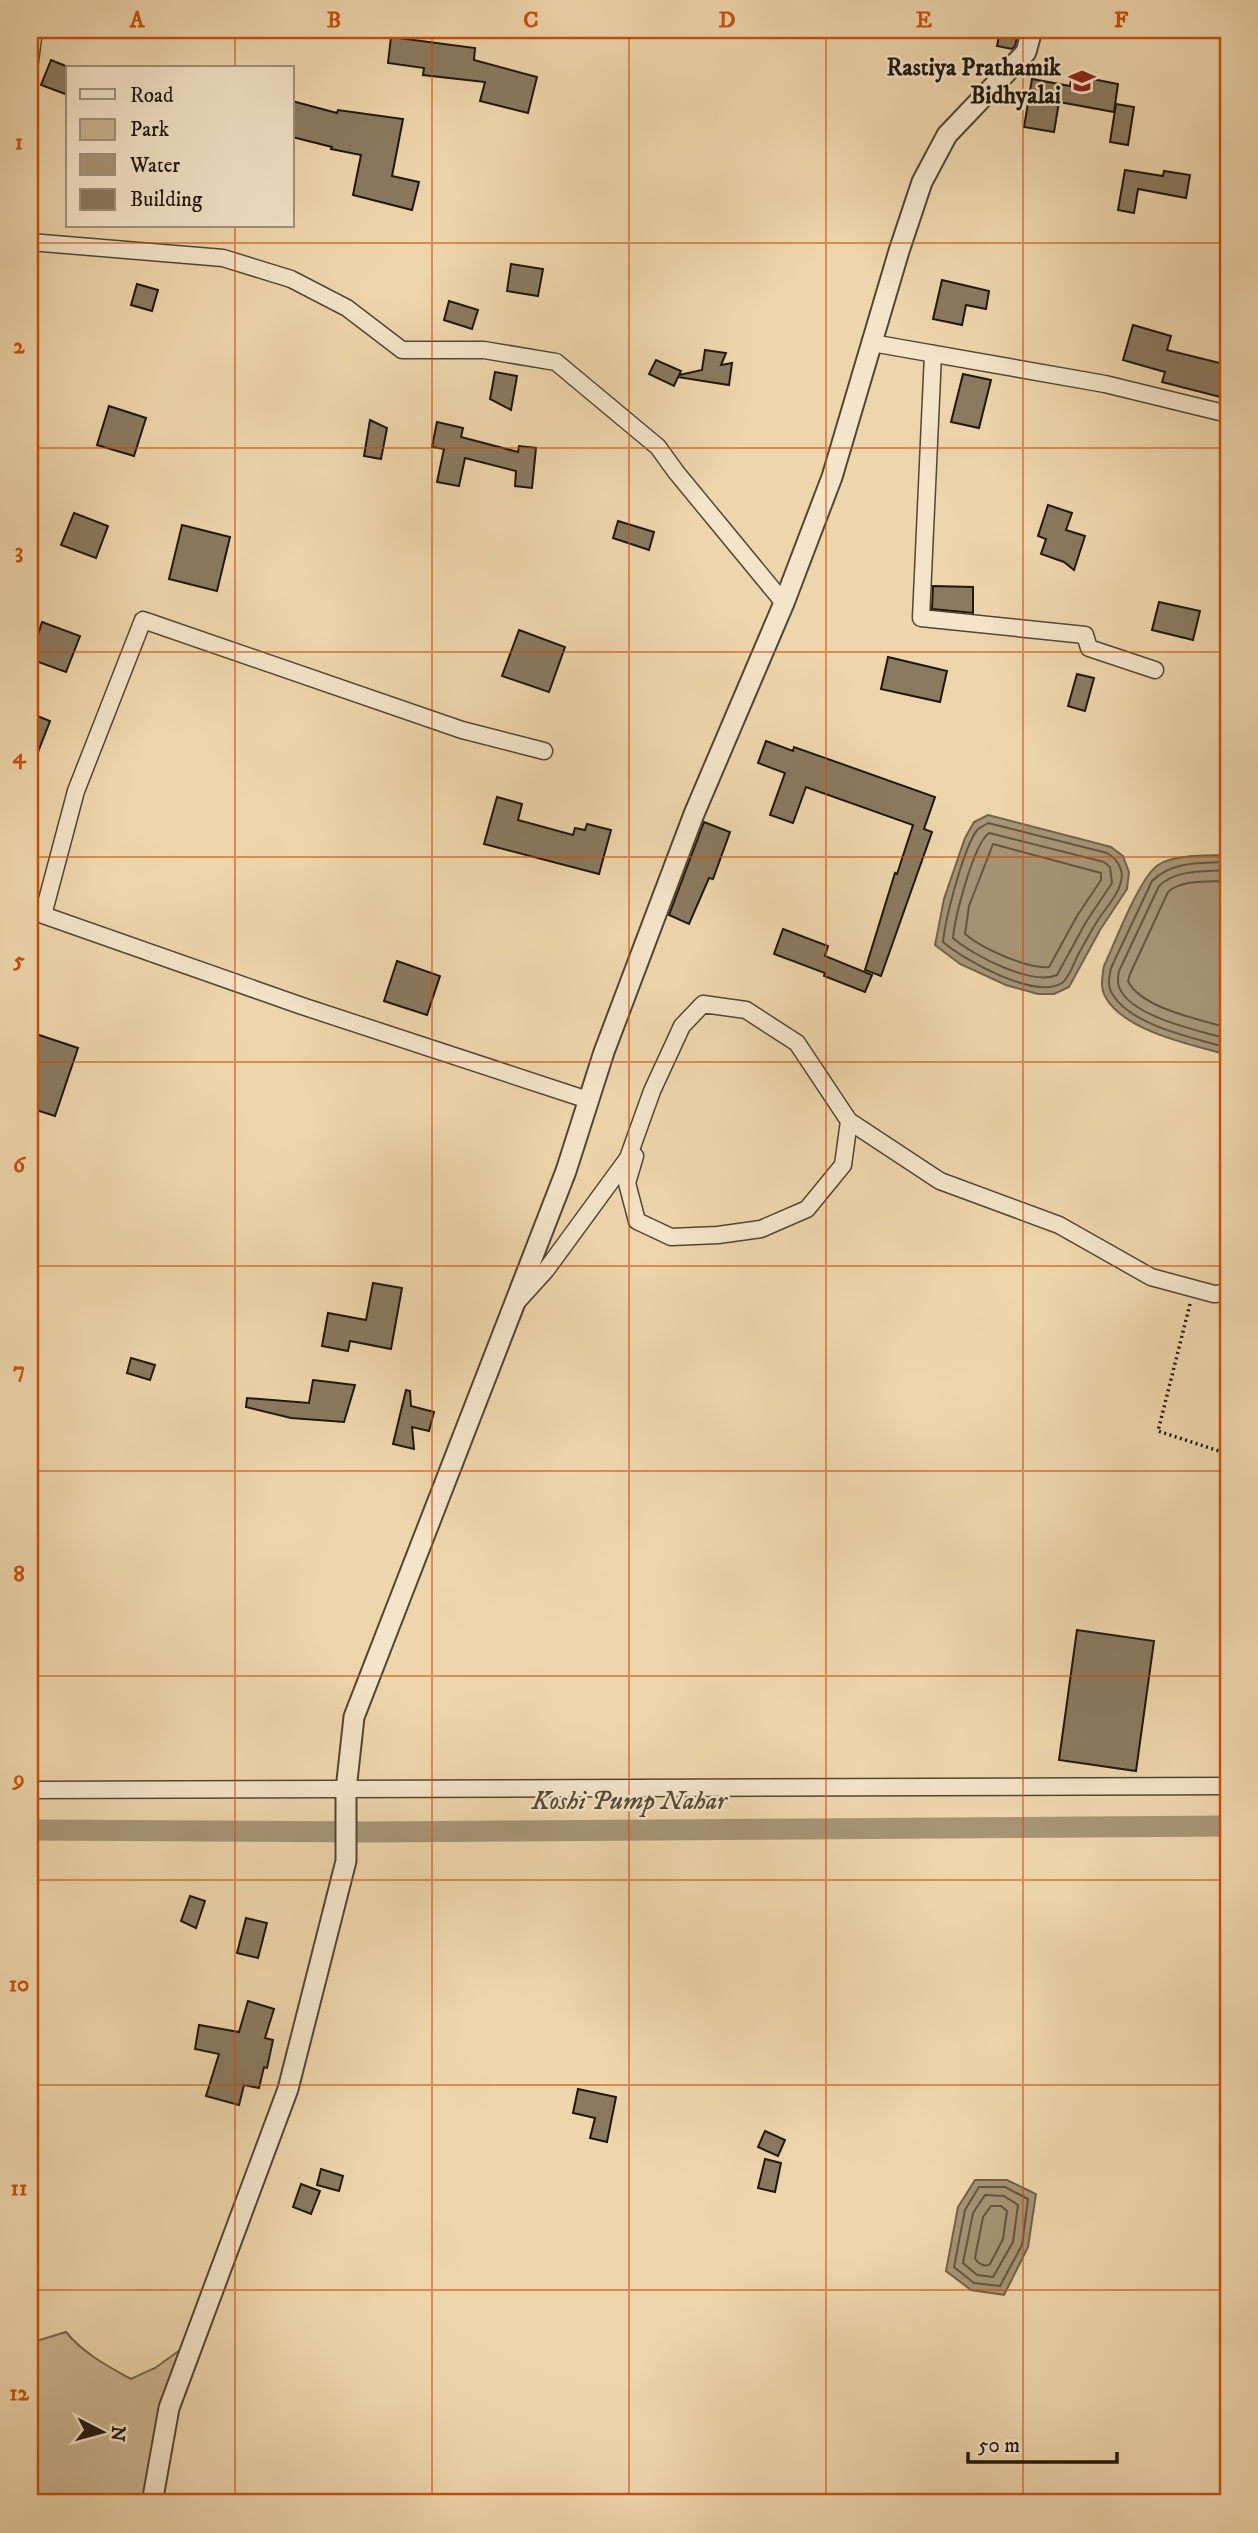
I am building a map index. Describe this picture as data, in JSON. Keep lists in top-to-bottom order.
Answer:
{
  "water": ["Koshi Pump Nahar"],
  "places": {
    "school or university": ["Rastiya Prathamik Bidhyalai"]
  },
  "legend": [
    "Road",
    "Park",
    "Water",
    "Building"
  ],
  "scale_bar": "50 m",
  "north": "right",
  "grid": {
    "columns": [
      "A",
      "B",
      "C",
      "D",
      "E",
      "F"
    ],
    "rows": [
      "1",
      "2",
      "3",
      "4",
      "5",
      "6",
      "7",
      "8",
      "9",
      "10",
      "11",
      "12"
    ]
  }
}
